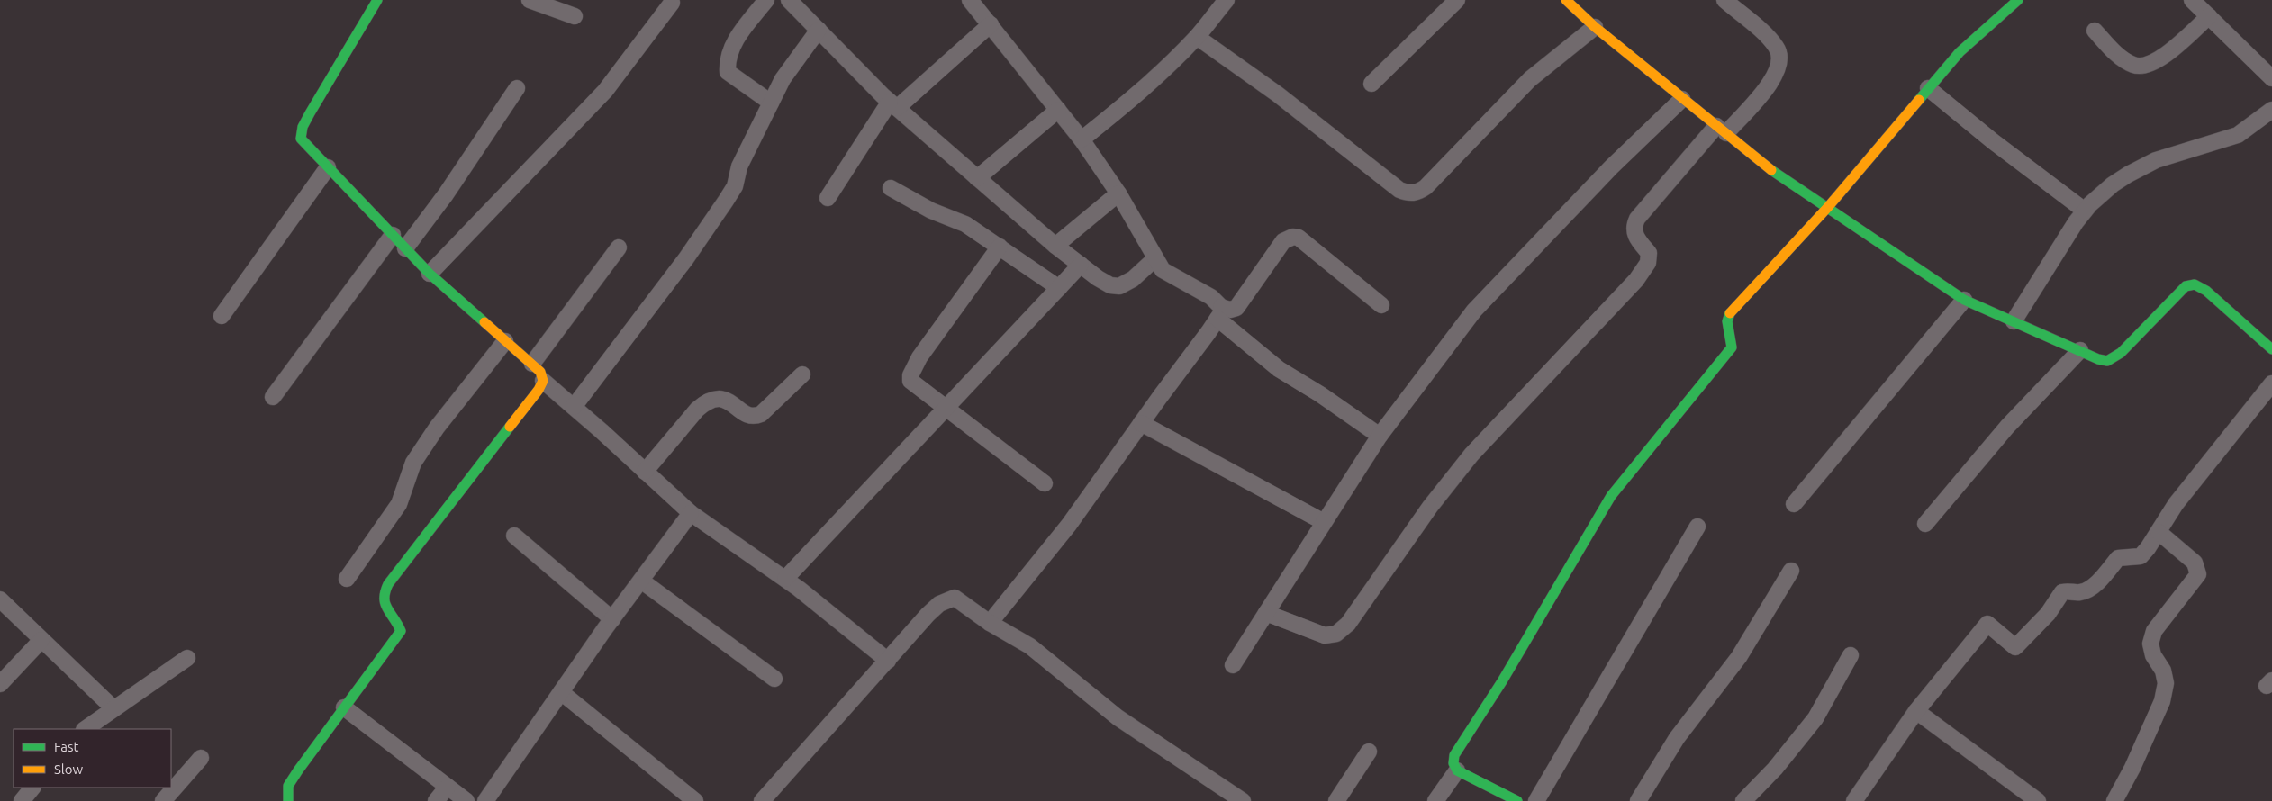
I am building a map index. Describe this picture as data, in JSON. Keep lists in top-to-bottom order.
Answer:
{
  "legend": ["Fast", "Slow"]
}
